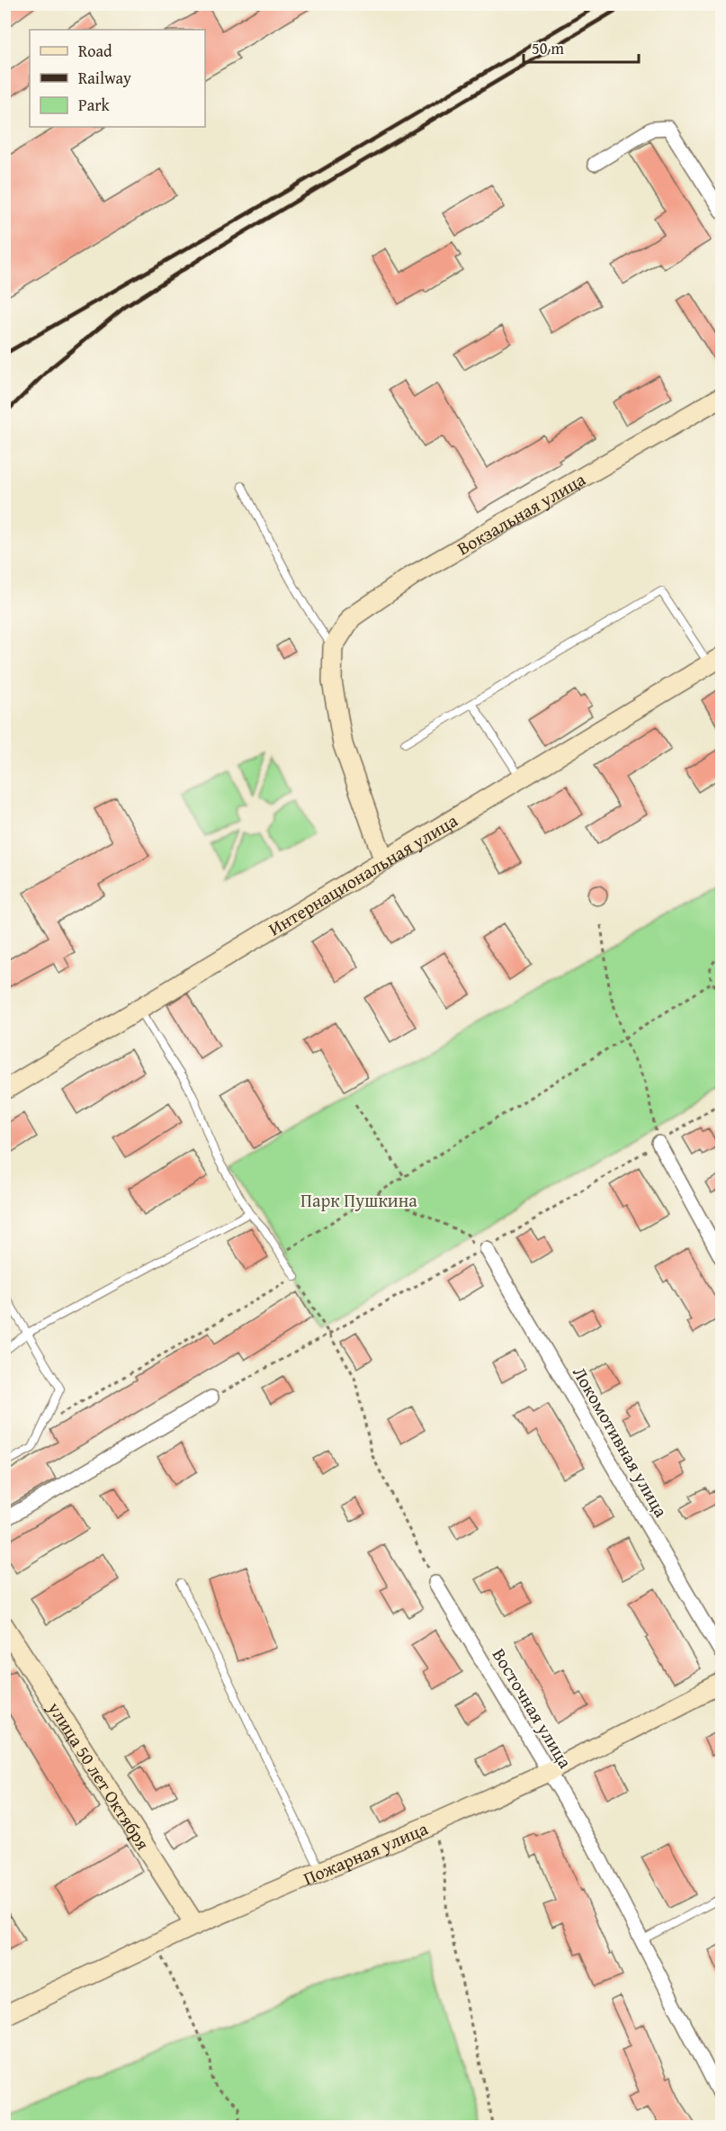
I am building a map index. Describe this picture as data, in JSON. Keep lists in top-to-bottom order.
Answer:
{
  "streets": {
    "street": [
      "Вокзальная улица",
      "Интернациональная улица",
      "Локомотивная улица",
      "Восточная улица",
      "улица 50 лет Октября",
      "Пожарная улица"
    ]
  },
  "crossings": [
    ["Восточная улица", "Пожарная улица"],
    ["улица 50 лет Октября", "Пожарная улица"]
  ],
  "parks": ["Парк Пушкина"],
  "legend": ["Road", "Railway", "Park"],
  "scale_bar": "50 m"
}
